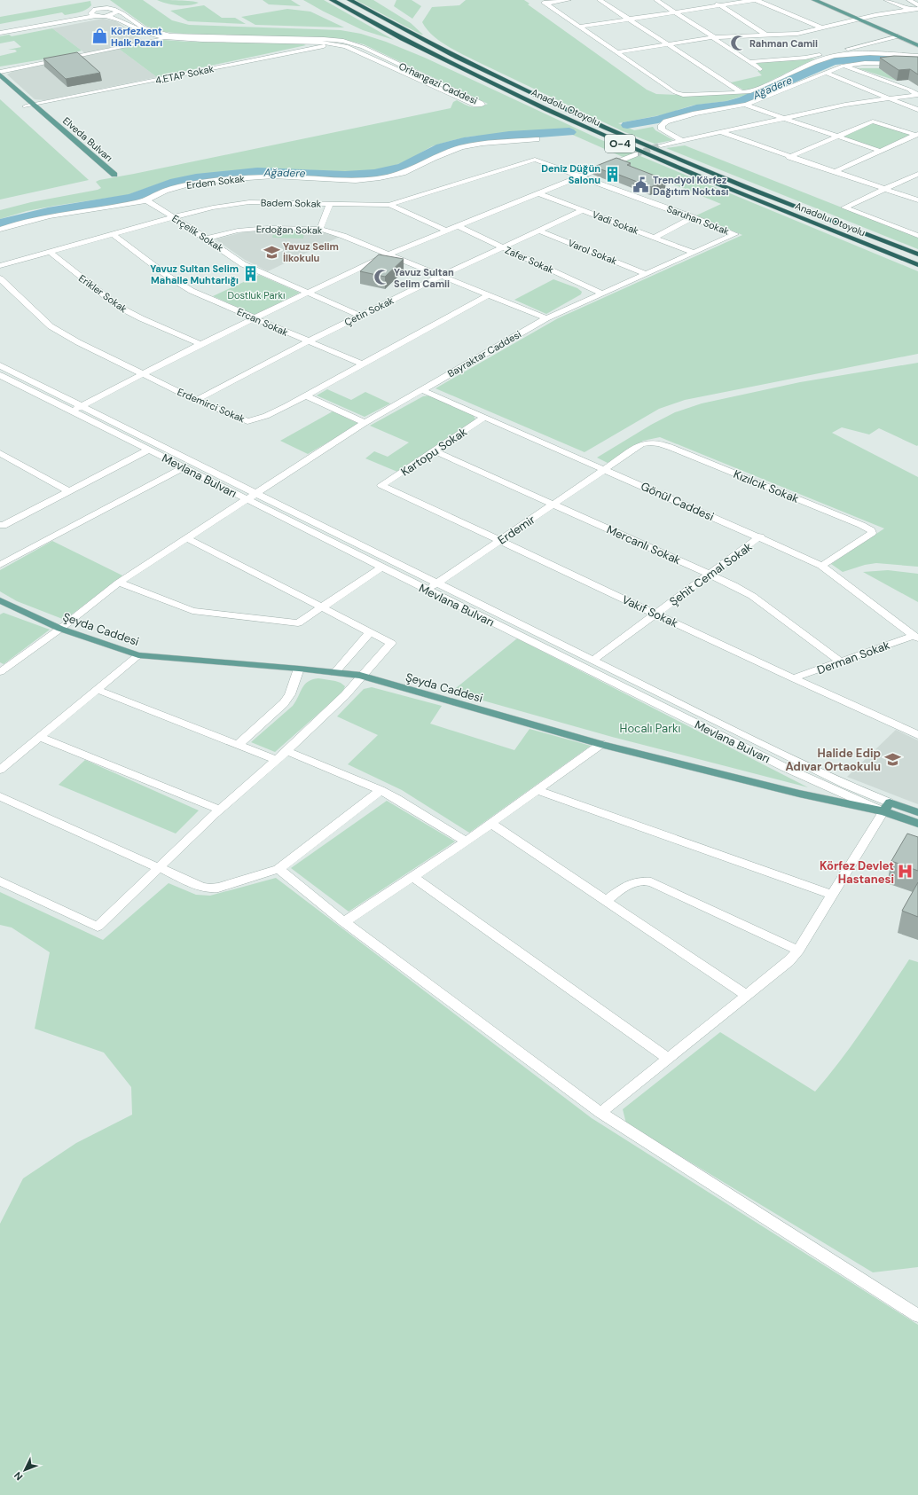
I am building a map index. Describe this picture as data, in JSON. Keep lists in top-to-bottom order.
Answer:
{
  "streets": {
    "highway": ["Anadolu Otoyolu", "O-4"],
    "main road": ["Elveda Bulvarı", "Mevlana Bulvarı", "Şeyda Caddesi"],
    "street": [
      "4.ETAP Sokak",
      "Orhangazi Caddesi",
      "Erdem Sokak",
      "Badem Sokak",
      "Saruhan Sokak",
      "Vadi Sokak",
      "Erdoğan Sokak",
      "Erçelik Sokak",
      "Varol Sokak",
      "Zafer Sokak",
      "Erikler Sokak",
      "Çetin Sokak",
      "Ercan Sokak",
      "Bayraktar Caddesi",
      "Erdemirci Sokak",
      "Kartopu Sokak",
      "Kızılcık Sokak",
      "Gönül Caddesi",
      "Erdemir",
      "Mercanlı Sokak",
      "Şehit Cemal Sokak",
      "Vakıf Sokak",
      "Derman Sokak"
    ]
  },
  "crossings": [
    ["4.ETAP Sokak", "Orhangazi Caddesi"],
    ["4.ETAP Sokak", "Elveda Bulvarı"],
    ["Erdem Sokak", "Erçelik Sokak"],
    ["Badem Sokak", "Saruhan Sokak"],
    ["Badem Sokak", "Erçelik Sokak"],
    ["Badem Sokak", "Erikler Sokak"],
    ["Badem Sokak", "Ercan Sokak"],
    ["Saruhan Sokak", "Bayraktar Caddesi"],
    ["Vadi Sokak", "Çetin Sokak"],
    ["Vadi Sokak", "Bayraktar Caddesi"],
    ["Erdoğan Sokak", "Erçelik Sokak"],
    ["Erdoğan Sokak", "Çetin Sokak"],
    ["Erdoğan Sokak", "Bayraktar Caddesi"],
    ["Erdoğan Sokak", "Erdemirci Sokak"],
    ["Erçelik Sokak", "Çetin Sokak"],
    ["Varol Sokak", "Çetin Sokak"],
    ["Varol Sokak", "Bayraktar Caddesi"],
    ["Zafer Sokak", "Çetin Sokak"],
    ["Zafer Sokak", "Bayraktar Caddesi"],
    ["Çetin Sokak", "Ercan Sokak"],
    ["Çetin Sokak", "Erdemirci Sokak"],
    ["Ercan Sokak", "Erdemirci Sokak"],
    ["Bayraktar Caddesi", "Mevlana Bulvarı"],
    ["Bayraktar Caddesi", "Gönül Caddesi"],
    ["Bayraktar Caddesi", "Şeyda Caddesi"],
    ["Kartopu Sokak", "Gönül Caddesi"],
    ["Kartopu Sokak", "Mercanlı Sokak"],
    ["Kartopu Sokak", "Vakıf Sokak"],
    ["Mevlana Bulvarı", "Erdemir"],
    ["Mevlana Bulvarı", "Şehit Cemal Sokak"],
    ["Mevlana Bulvarı", "Şeyda Caddesi"],
    ["Kızılcık Sokak", "Gönül Caddesi"],
    ["Kızılcık Sokak", "Erdemir"],
    ["Gönül Caddesi", "Erdemir"],
    ["Gönül Caddesi", "Şehit Cemal Sokak"],
    ["Gönül Caddesi", "Derman Sokak"],
    ["Erdemir", "Mercanlı Sokak"],
    ["Erdemir", "Vakıf Sokak"],
    ["Mercanlı Sokak", "Şehit Cemal Sokak"],
    ["Mercanlı Sokak", "Derman Sokak"],
    ["Şehit Cemal Sokak", "Vakıf Sokak"],
    ["Vakıf Sokak", "Derman Sokak"]
  ],
  "water": ["Ağadere"],
  "parks": ["Dostluk Parkı", "Hocalı Parkı"],
  "places": {
    "shop": ["Körfezkent Halk Pazarı"],
    "mosque": ["Rahman Camii", "Yavuz Sultan Selim Camii"],
    "building": ["Deniz Düğün Salonu", "Yavuz Sultan Selim Mahalle Muhtarlığı"],
    "public building": ["Trendyol Körfez Dağıtım Noktası"],
    "school or university": ["Yavuz Selim İlkokulu", "Halide Edip Adıvar Ortaokulu"],
    "hospital": ["Körfez Devlet Hastanesi"]
  },
  "north": "bottom left"
}
